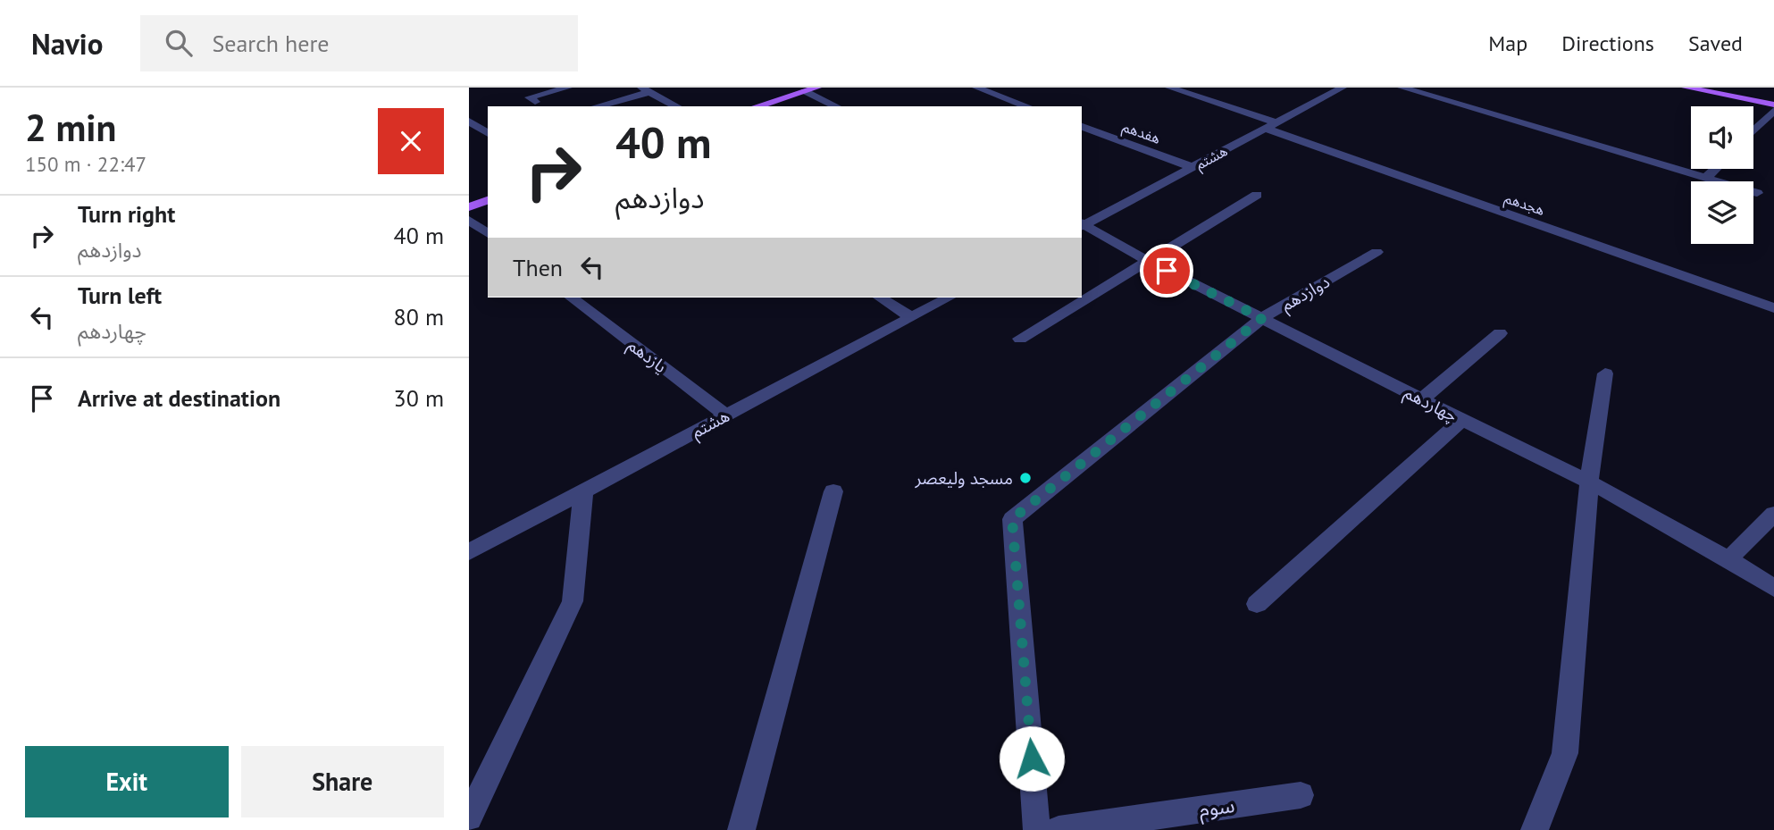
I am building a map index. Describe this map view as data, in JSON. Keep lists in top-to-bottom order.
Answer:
{
  "streets": {
    "street": [
      "هفدهم",
      "هشتم",
      "هجدهم",
      "دوازدهم",
      "یازدهم",
      "چهاردهم",
      "سوم"
    ]
  },
  "crossings": [
    ["هفدهم", "هشتم"],
    ["هشتم", "هجدهم"],
    ["هشتم", "یازدهم"],
    ["هشتم", "چهاردهم"],
    ["دوازدهم", "چهاردهم"]
  ],
  "places": ["مسجد ولیعصر"],
  "page": {
    "header": "Navio",
    "search": "Search here",
    "nav": ["Map", "Directions", "Saved"],
    "heading": ["2 min", "150 m · 22:47"],
    "turn": ["40 m", "دوازدهم"],
    "list": [
      {
        "name": "Turn right",
        "note": "دوازدهم",
        "value": "40 m"
      },
      {
        "name": "Turn left",
        "note": "چهاردهم",
        "value": "80 m"
      },
      {
        "name": "Arrive at destination",
        "value": "30 m"
      }
    ],
    "then": "Then",
    "buttons": ["Exit", "Share"]
  }
}
